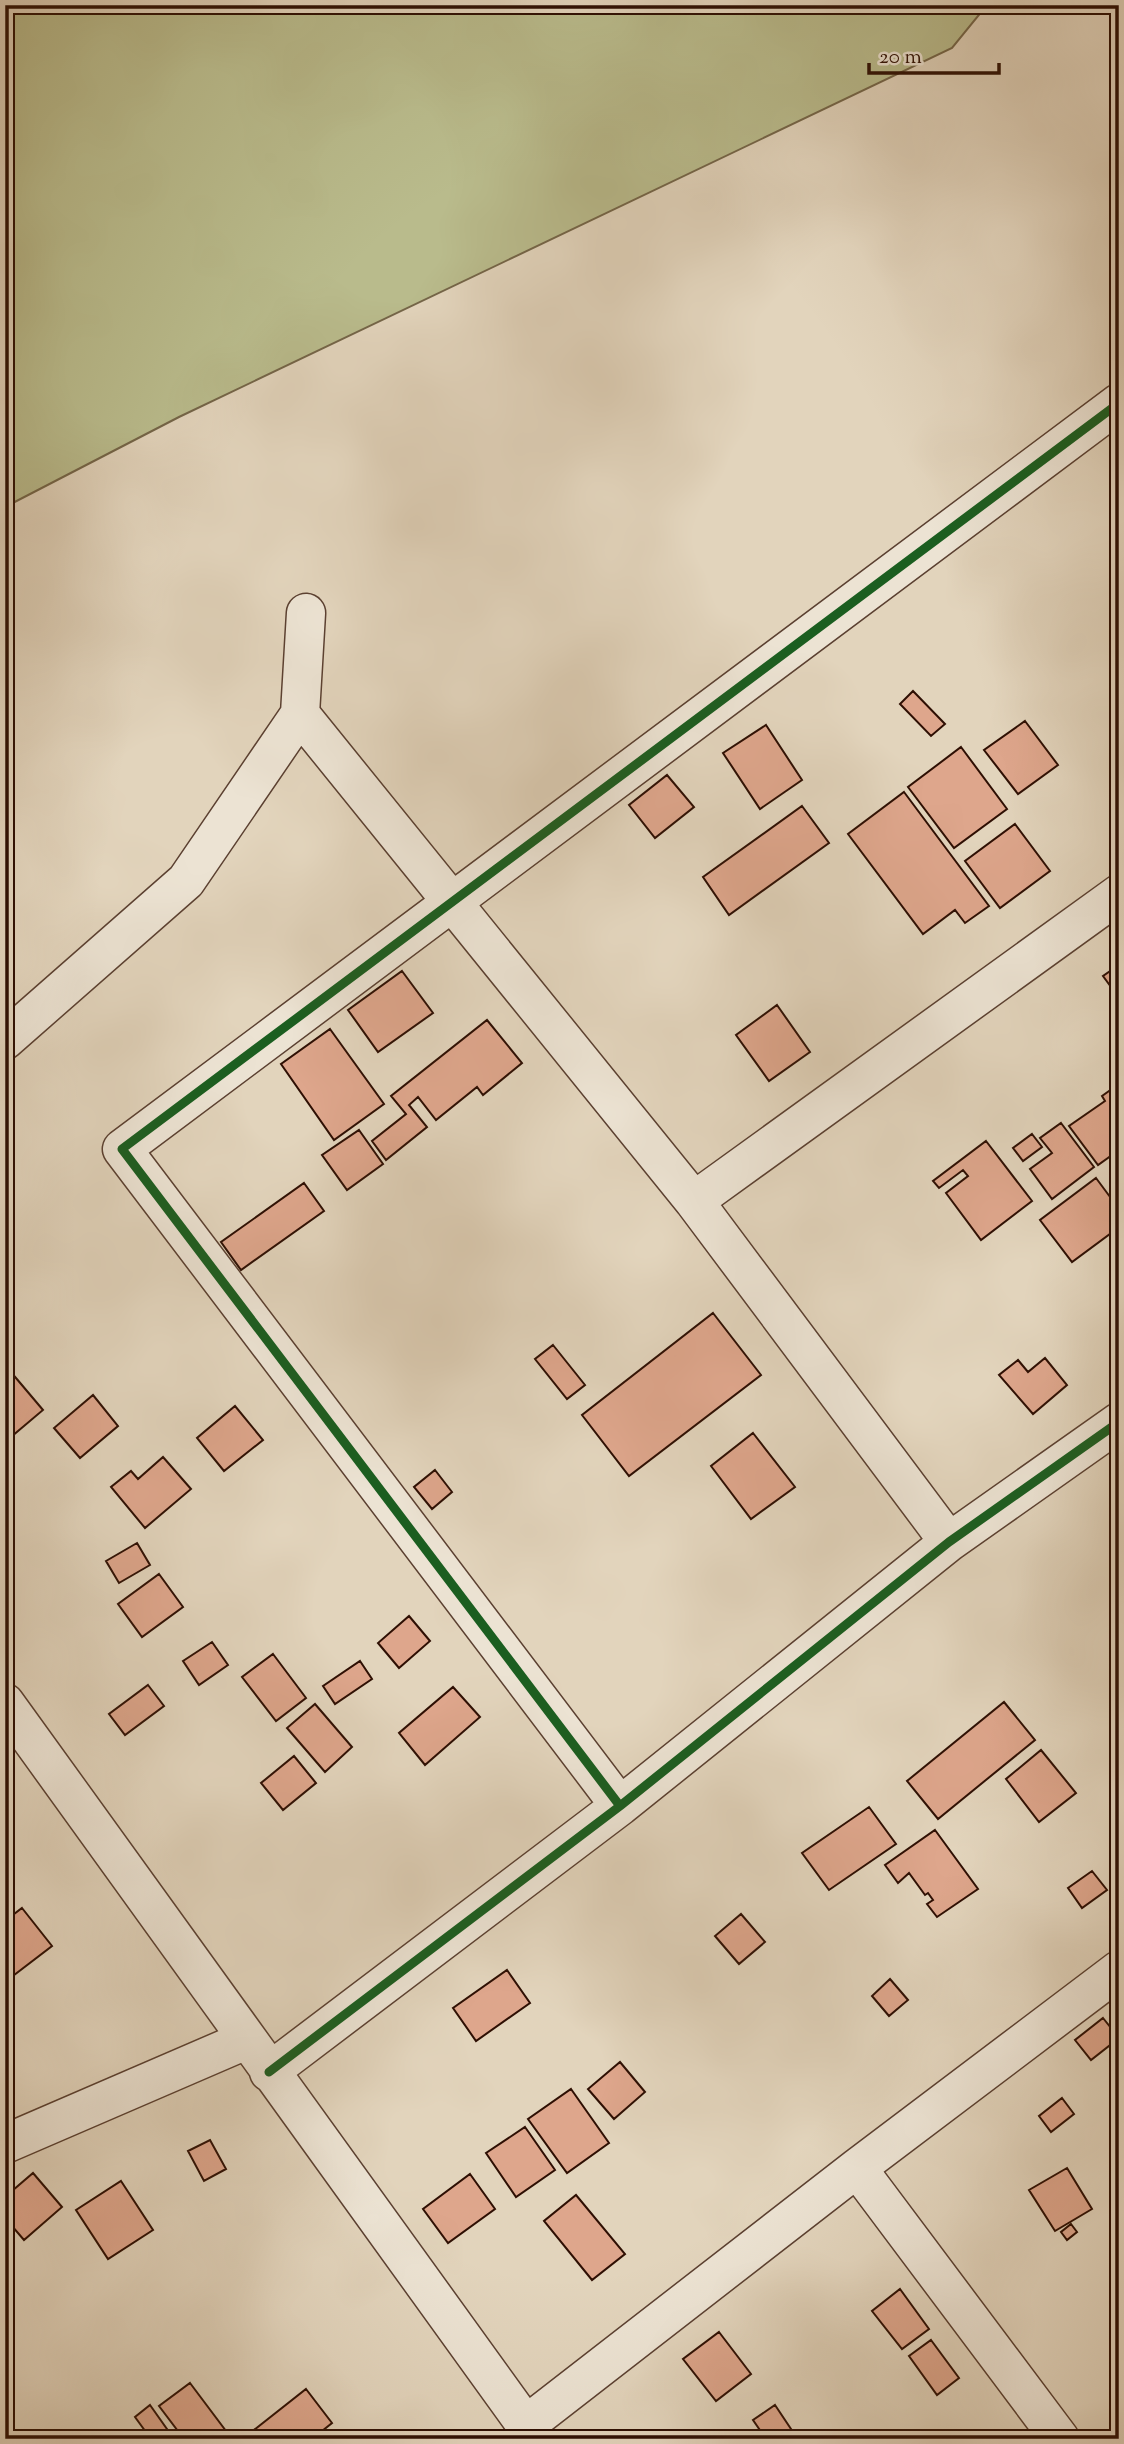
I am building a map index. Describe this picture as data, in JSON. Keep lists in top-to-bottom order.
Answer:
{
  "scale_bar": "20 m"
}
